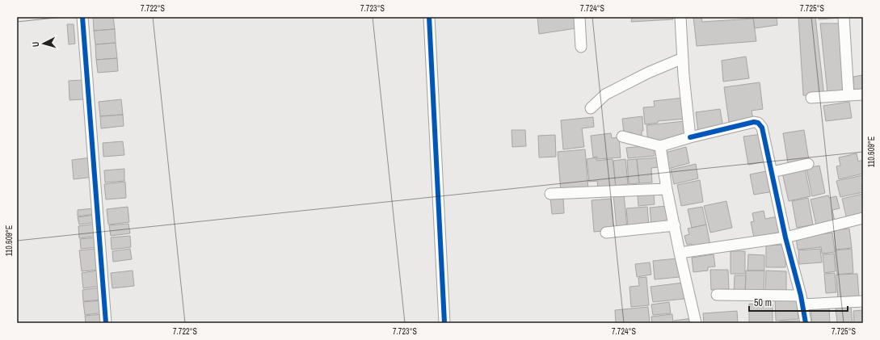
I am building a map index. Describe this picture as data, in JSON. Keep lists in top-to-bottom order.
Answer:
{
  "scale_bar": "50 m",
  "north": "left",
  "coordinates": [
    "7.722°S",
    "7.723°S",
    "7.724°S",
    "7.725°S",
    "110.609°E"
  ]
}
